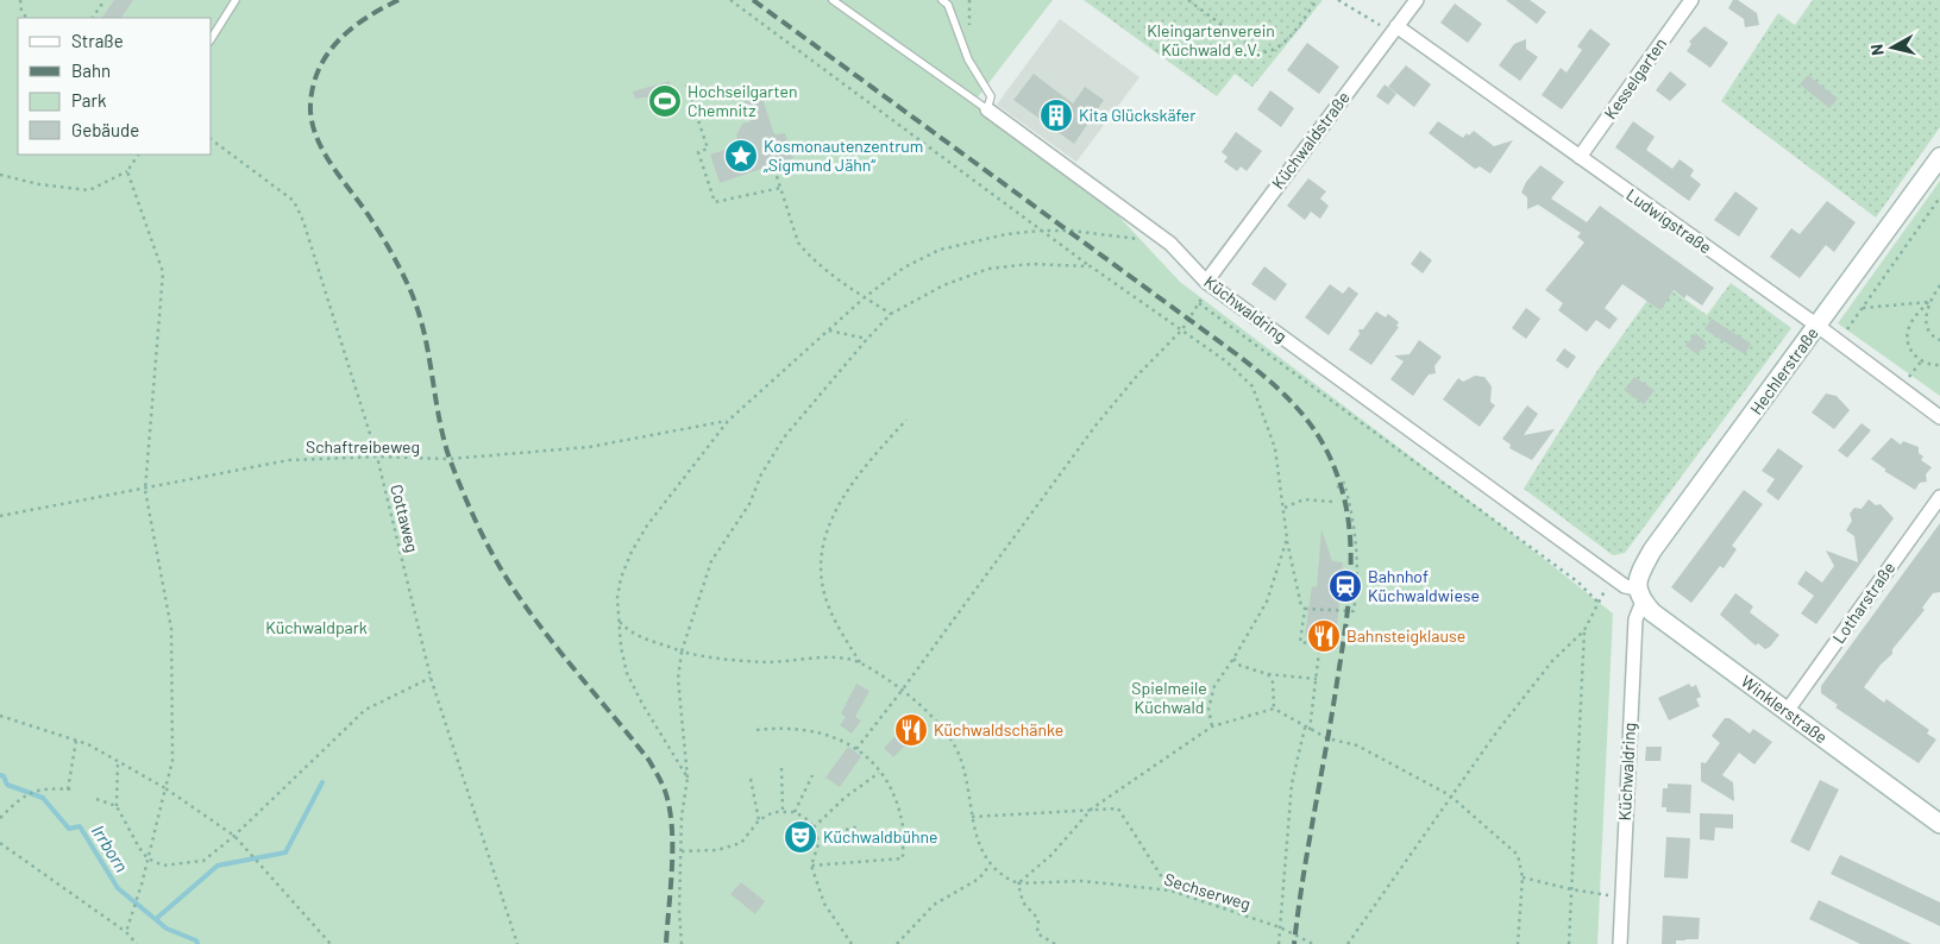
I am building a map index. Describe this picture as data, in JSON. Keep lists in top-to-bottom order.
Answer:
{
  "streets": {
    "main road": ["Hechlerstraße", "Winklerstraße"],
    "street": [
      "Kesselgarten",
      "Küchwaldstraße",
      "Ludwigstraße",
      "Küchwaldring",
      "Lotharstraße"
    ],
    "path": ["Schaftreibeweg", "Cottaweg", "Sechserweg"]
  },
  "crossings": [
    ["Kesselgarten", "Ludwigstraße"],
    ["Küchwaldstraße", "Ludwigstraße"],
    ["Küchwaldstraße", "Küchwaldring"],
    ["Ludwigstraße", "Hechlerstraße"],
    ["Küchwaldring", "Hechlerstraße"],
    ["Küchwaldring", "Winklerstraße"],
    ["Hechlerstraße", "Winklerstraße"],
    ["Schaftreibeweg", "Cottaweg"],
    ["Lotharstraße", "Winklerstraße"]
  ],
  "water": ["Irrborn"],
  "parks": ["Kleingartenverein Küchwald e.V.", "Küchwaldpark", "Spielmeile Küchwald"],
  "places": {
    "sports": ["Hochseilgarten Chemnitz"],
    "building": ["Kita Glückskäfer"],
    "place": ["Kosmonautenzentrum „Sigmund Jähn“"],
    "station": ["Bahnhof Küchwaldwiese"],
    "restaurant": ["Bahnsteigklause", "Küchwaldschänke"],
    "theatre": ["Küchwaldbühne"]
  },
  "legend": [
    "Straße",
    "Bahn",
    "Park",
    "Gebäude"
  ],
  "north": "left"
}
